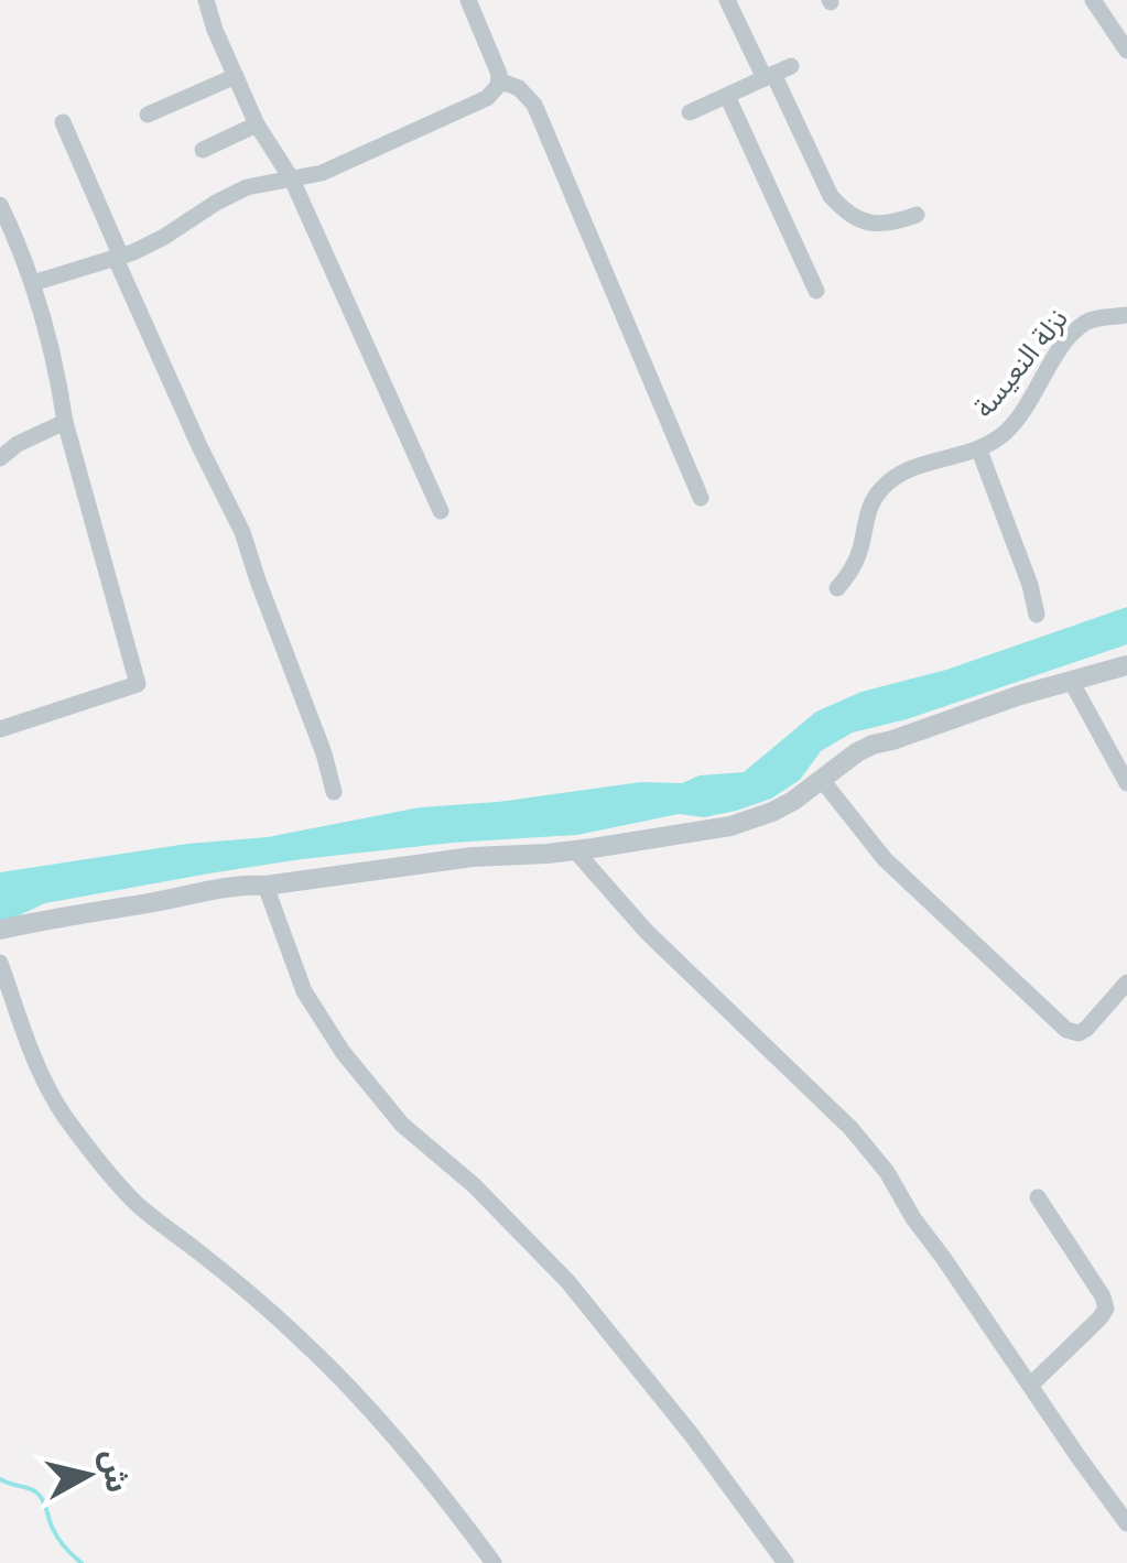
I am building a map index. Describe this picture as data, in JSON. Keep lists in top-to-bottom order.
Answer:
{
  "streets": {
    "street": ["نزلة النعيسة"]
  },
  "north": "right"
}
